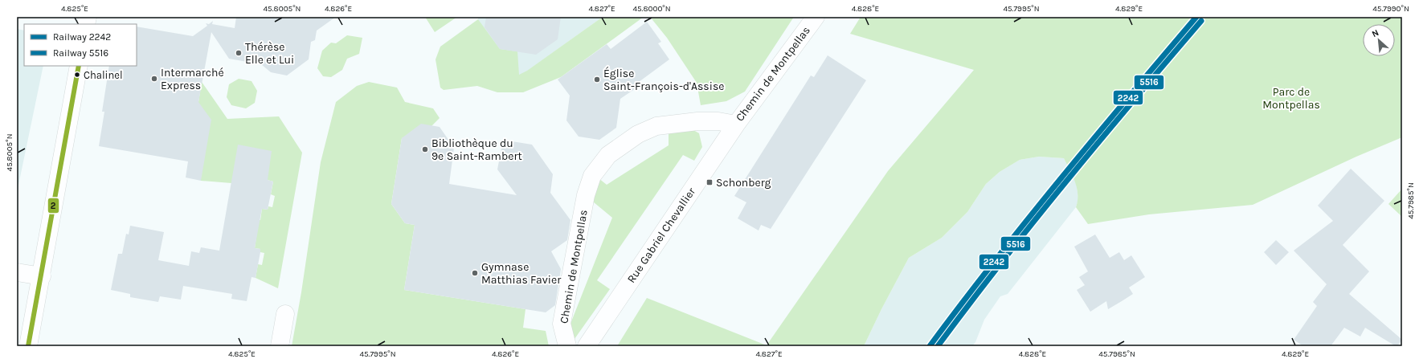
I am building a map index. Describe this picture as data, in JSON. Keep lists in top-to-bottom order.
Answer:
{
  "streets": {
    "street": ["Chemin de Montpellas", "Rue Gabriel Chevallier"]
  },
  "crossings": [
    ["Chemin de Montpellas", "Rue Gabriel Chevallier"]
  ],
  "parks": ["Parc de Montpellas"],
  "places": {
    "other": [
      "Thérèse Elle et Lui",
      "Chalinel",
      "Intermarché Express",
      "Église Saint-François-d'Assise",
      "Bibliothèque du 9e Saint-Rambert",
      "Gymnase Matthias Favier"
    ],
    "transit": ["Schonberg"]
  },
  "lines": ["rail line 2242", "rail line 5516", "transit line 2"],
  "legend": ["Railway 2242", "Railway 5516"],
  "north": "top left",
  "coordinates": [
    "4.825°E",
    "45.8005°N",
    "4.826°E",
    "4.827°E",
    "45.8000°N",
    "4.828°E",
    "45.7995°N",
    "4.829°E",
    "45.7990°N",
    "45.7985°N"
  ]
}
